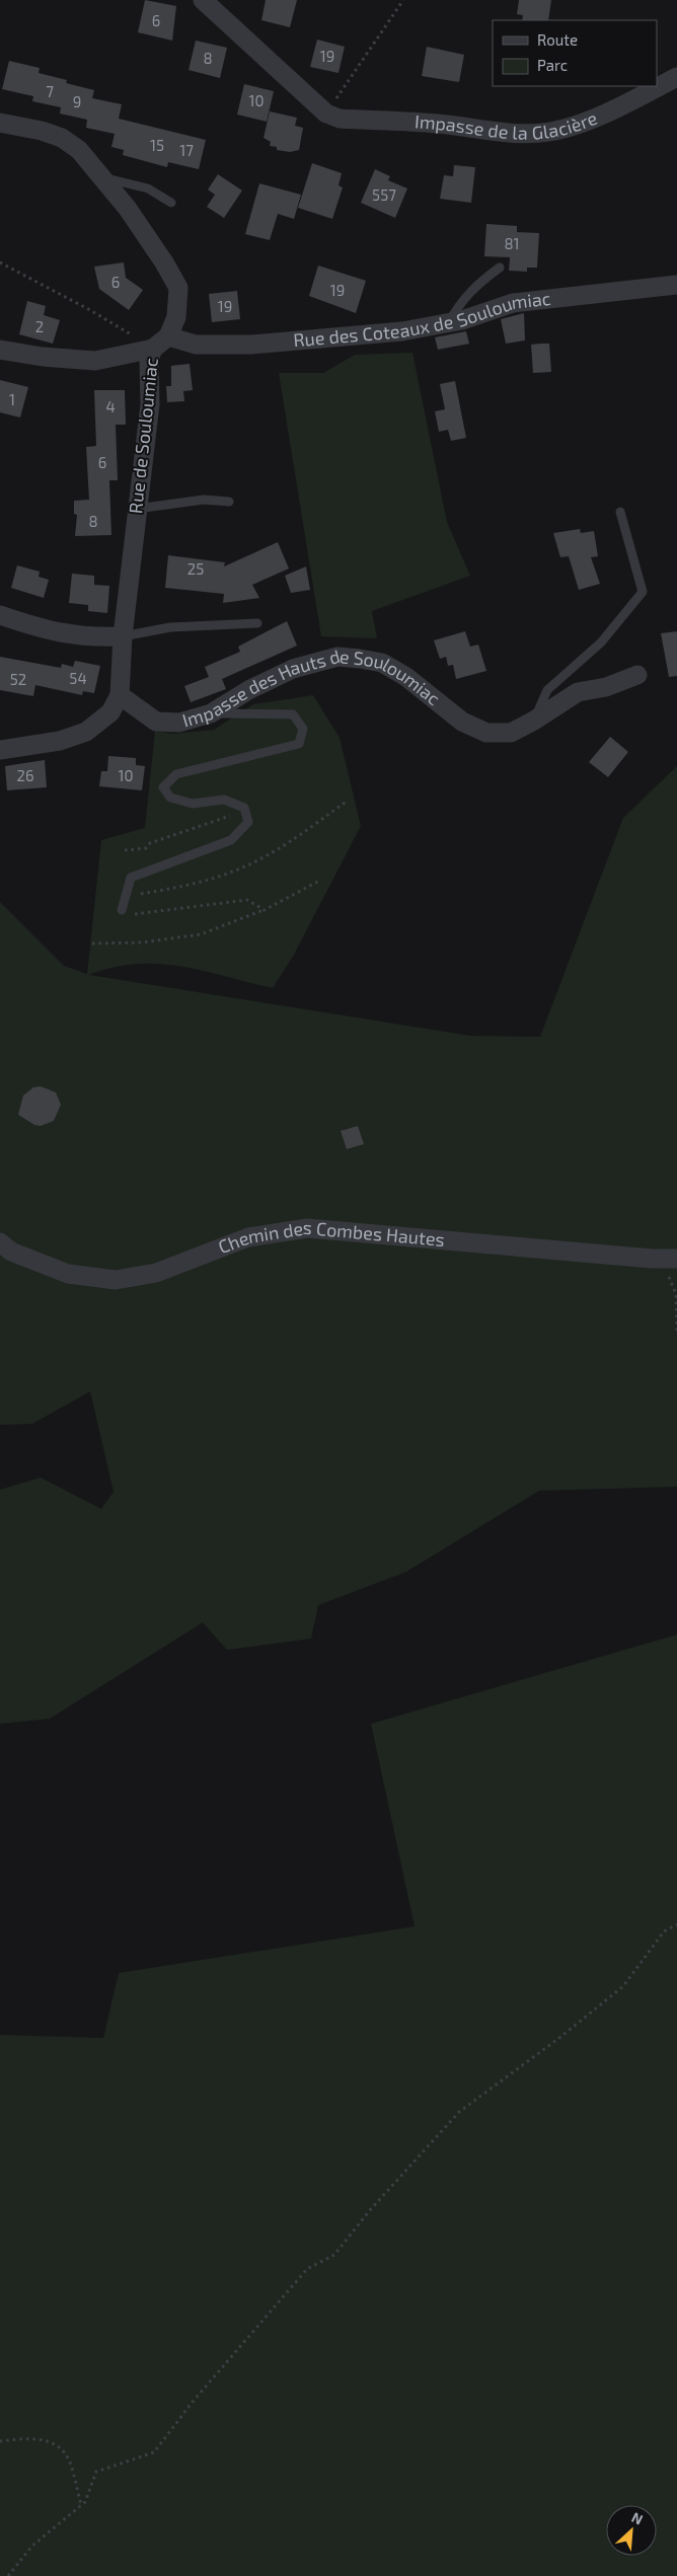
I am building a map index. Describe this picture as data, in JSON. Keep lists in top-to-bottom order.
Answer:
{
  "streets": {
    "street": [
      "Impasse de la Glacière",
      "Rue des Coteaux de Souloumiac",
      "Rue de Souloumiac",
      "Impasse des Hauts de Souloumiac",
      "Chemin des Combes Hautes"
    ]
  },
  "crossings": [
    ["Rue des Coteaux de Souloumiac", "Rue de Souloumiac"],
    ["Rue de Souloumiac", "Impasse des Hauts de Souloumiac"]
  ],
  "house_numbers": [
    "6",
    "19",
    "8",
    "7",
    "10",
    "9",
    "15",
    "17",
    "557",
    "81",
    "6",
    "19",
    "19",
    "2",
    "1",
    "4",
    "6",
    "8",
    "25",
    "54",
    "52",
    "26",
    "10"
  ],
  "legend": ["Route", "Parc"],
  "north": "top right"
}
